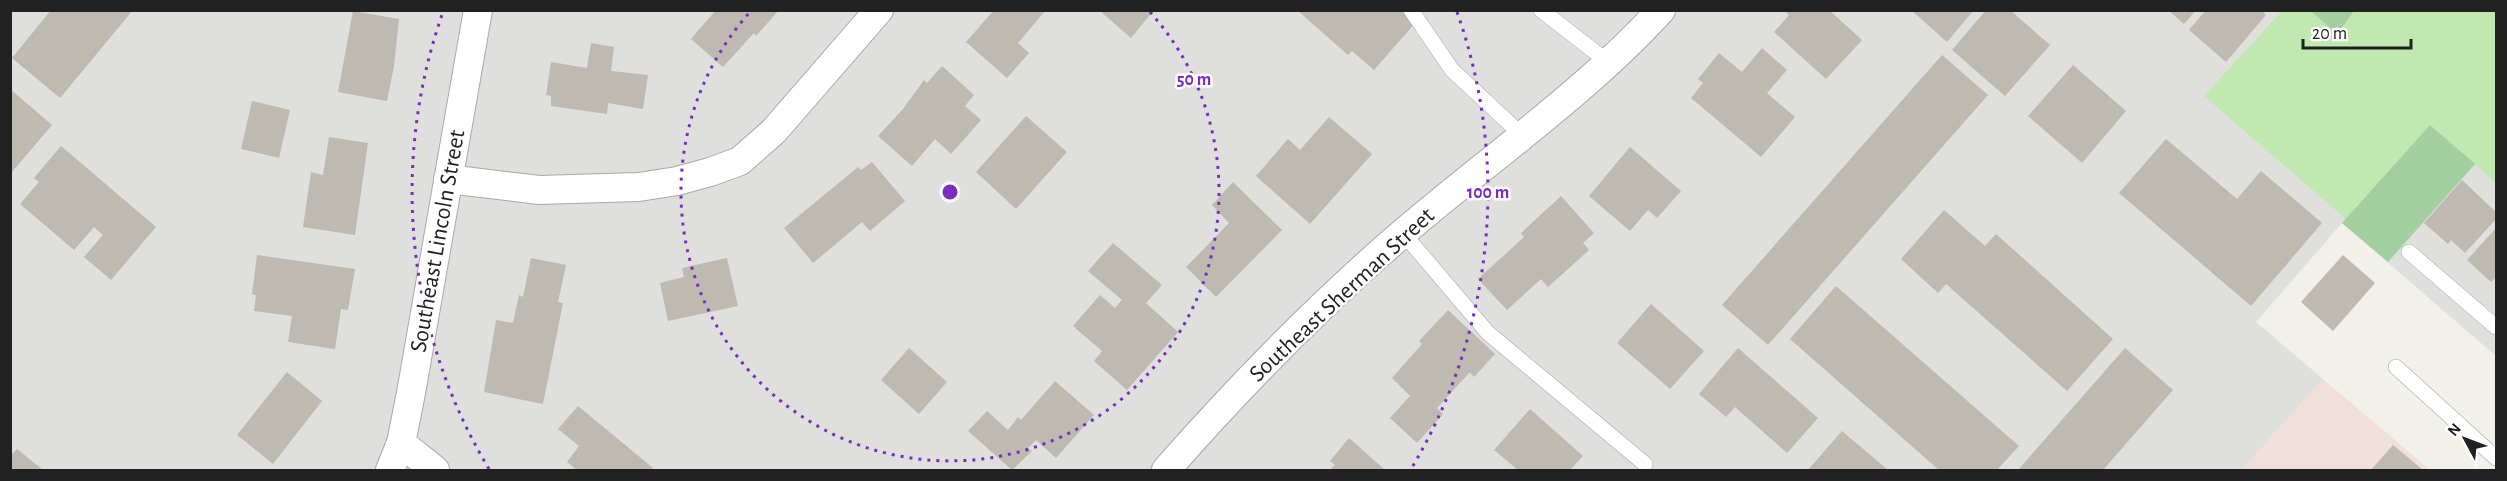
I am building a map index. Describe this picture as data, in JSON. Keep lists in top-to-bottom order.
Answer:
{
  "streets": {
    "street": ["Southeast Lincoln Street", "Southeast Sherman Street"]
  },
  "scale_bar": "20 m",
  "north": "top left",
  "rings": ["50 m", "100 m"]
}
